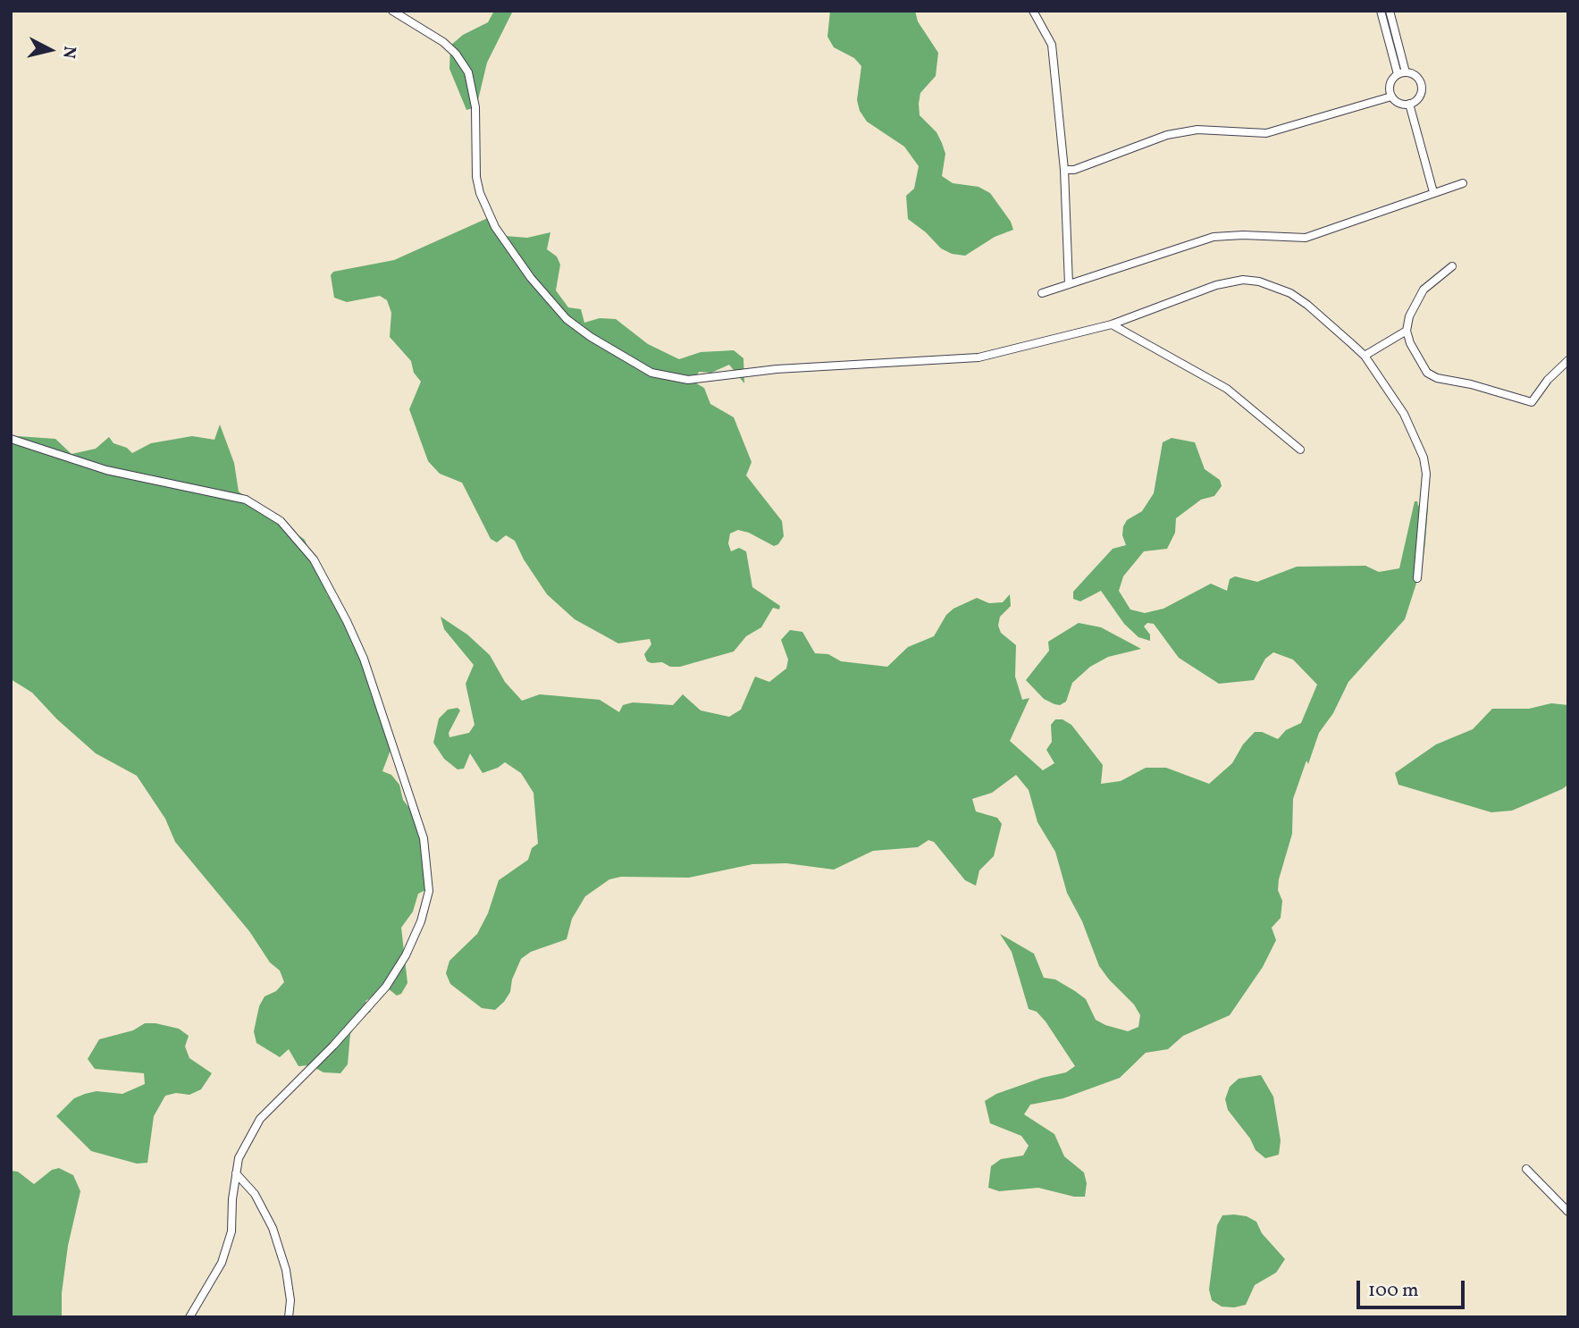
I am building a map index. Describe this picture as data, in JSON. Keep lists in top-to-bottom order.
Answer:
{
  "scale_bar": "100 m",
  "north": "right"
}
